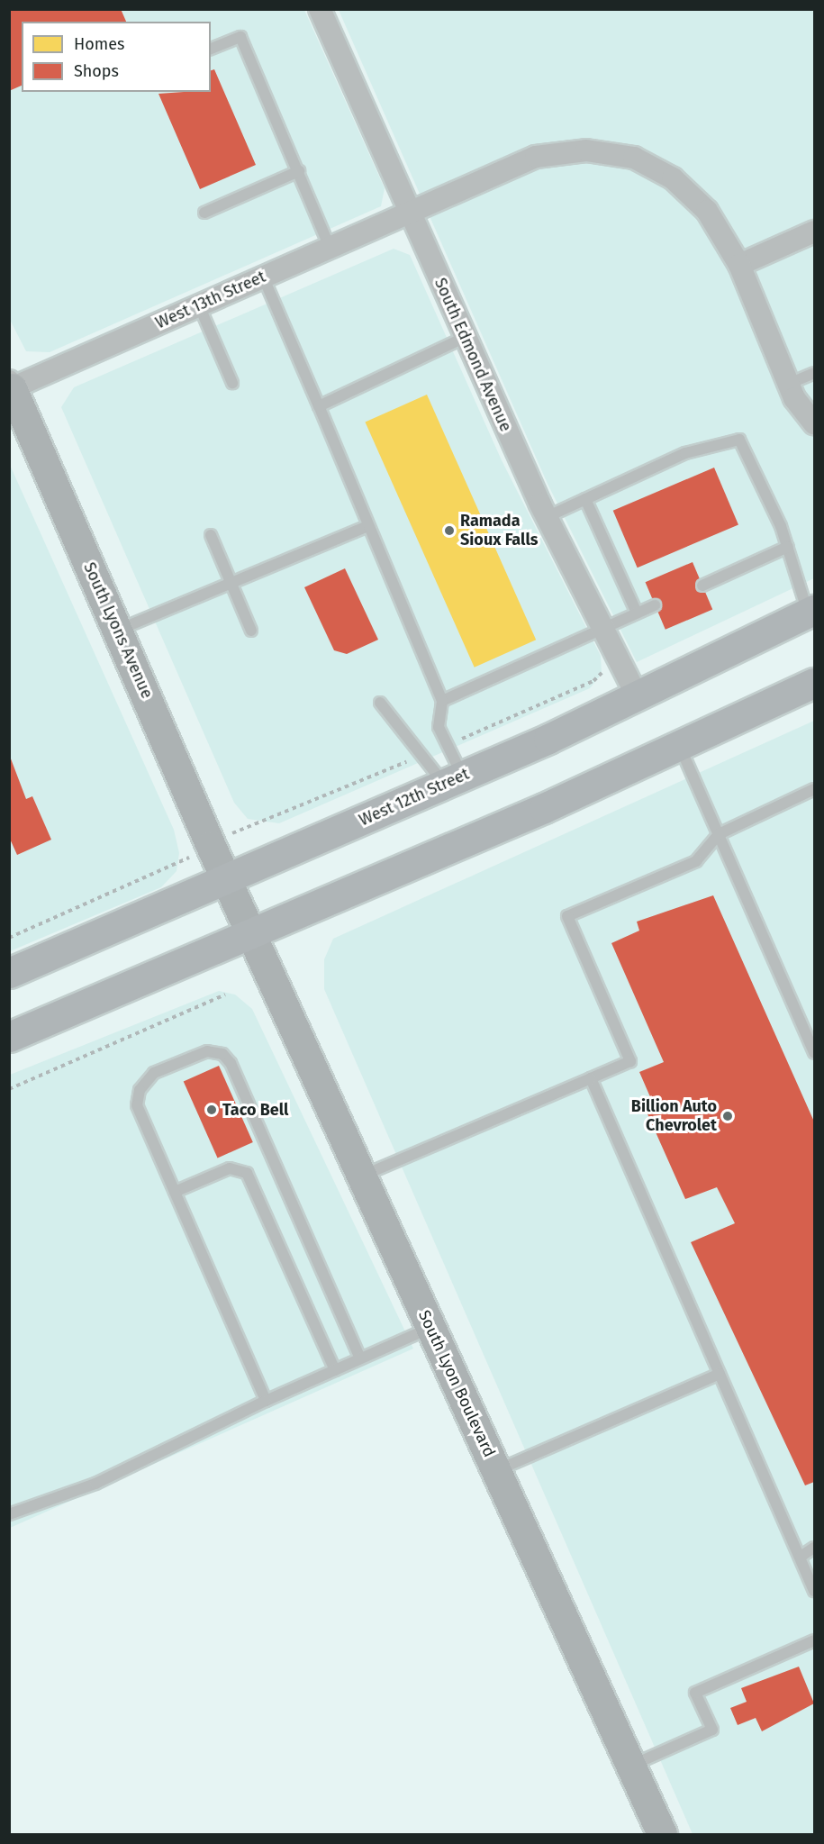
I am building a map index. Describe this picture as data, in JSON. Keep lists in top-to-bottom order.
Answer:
{
  "streets": {
    "main road": ["West 12th Street"],
    "street": [
      "West 13th Street",
      "South Edmond Avenue",
      "South Lyons Avenue",
      "South Lyon Boulevard"
    ]
  },
  "crossings": [
    ["West 13th Street", "South Edmond Avenue"],
    ["West 13th Street", "South Lyons Avenue"],
    ["South Edmond Avenue", "West 12th Street"],
    ["South Lyons Avenue", "West 12th Street"],
    ["South Lyons Avenue", "South Lyon Boulevard"]
  ],
  "places": ["Ramada Sioux Falls", "Taco Bell", "Billion Auto Chevrolet"],
  "legend": ["Homes", "Shops"]
}
